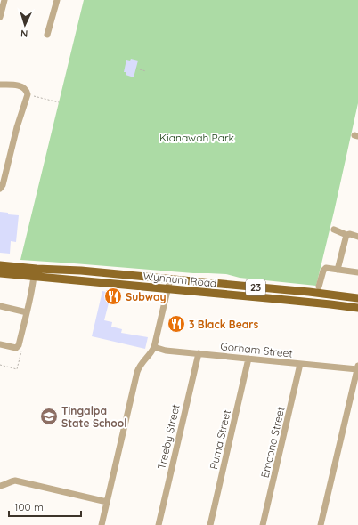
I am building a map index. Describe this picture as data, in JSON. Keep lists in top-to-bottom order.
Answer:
{
  "streets": {
    "main road": ["Wynnum Road", "23"],
    "street": [
      "Gorham Street",
      "Treeby Street",
      "Puma Street",
      "Emcona Street"
    ]
  },
  "crossings": [
    ["Gorham Street", "Treeby Street"],
    ["Gorham Street", "Puma Street"],
    ["Gorham Street", "Emcona Street"]
  ],
  "parks": ["Kianawah Park"],
  "places": {
    "restaurant": ["Subway", "3 Black Bears"],
    "school or university": ["Tingalpa State School"]
  },
  "scale_bar": "100 m",
  "north": "bottom"
}
